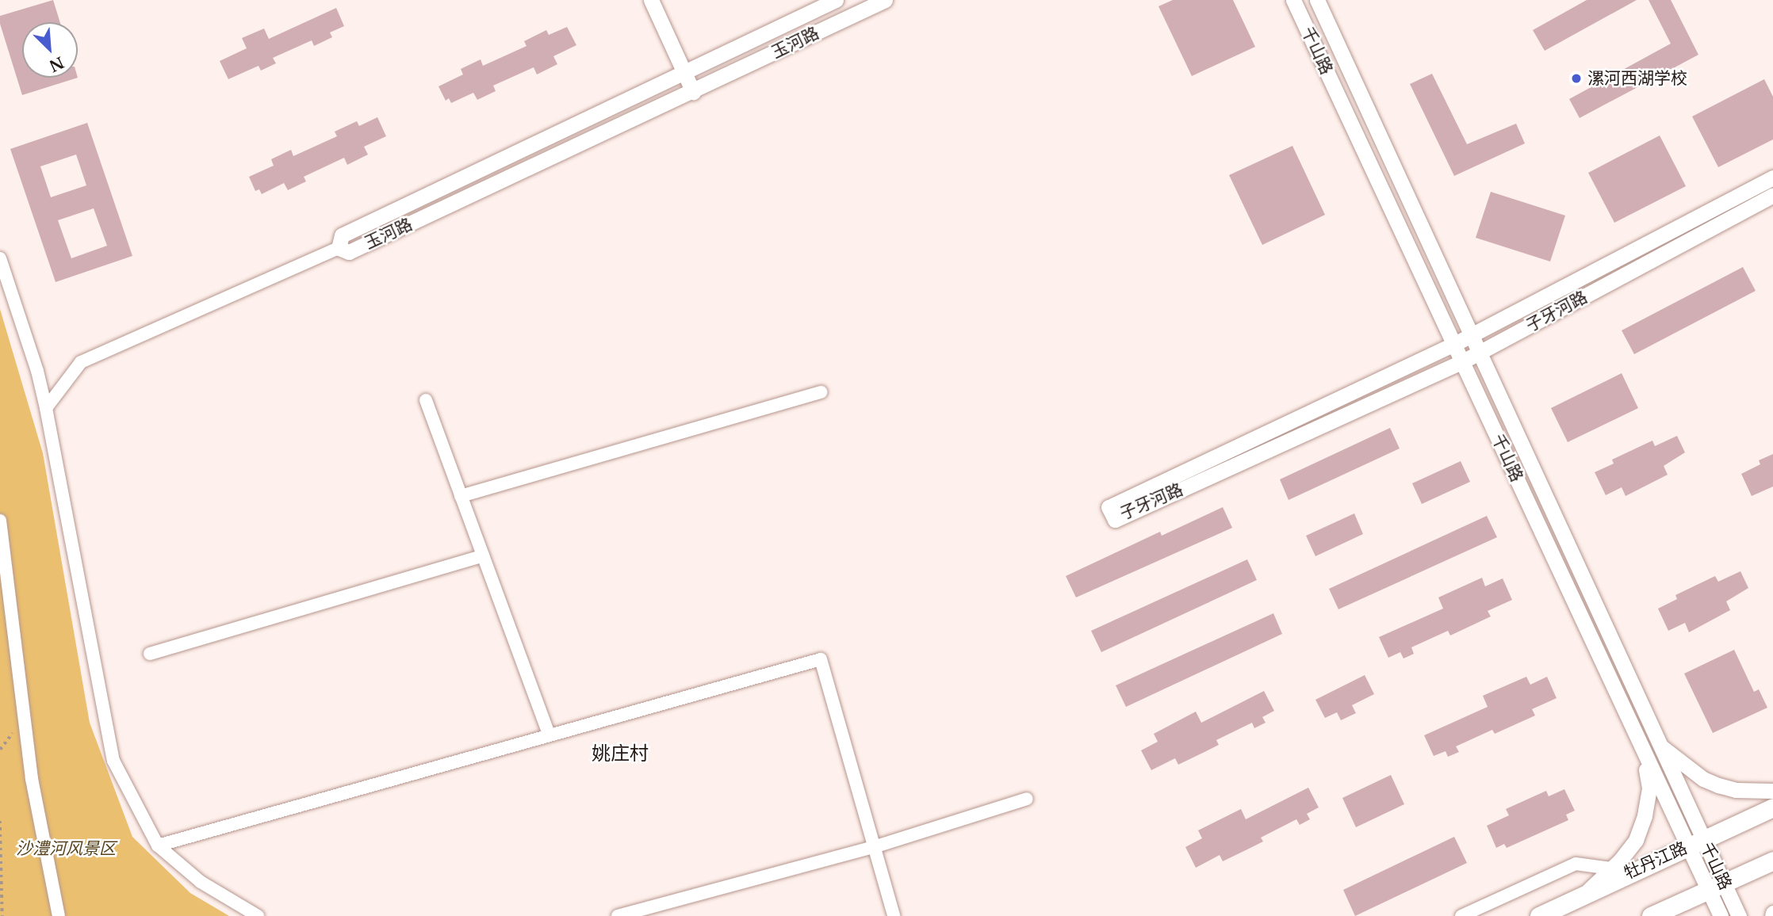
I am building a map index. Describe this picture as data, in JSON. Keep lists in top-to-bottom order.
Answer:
{
  "streets": {
    "main road": ["牡丹江路"],
    "street": ["玉河路", "千山路", "子牙河路"]
  },
  "crossings": [
    ["千山路", "子牙河路"],
    ["千山路", "牡丹江路"]
  ],
  "districts": ["姚庄村"],
  "parks": ["沙澧河风景区"],
  "places": ["漯河西湖学校"],
  "north": "bottom right"
}
